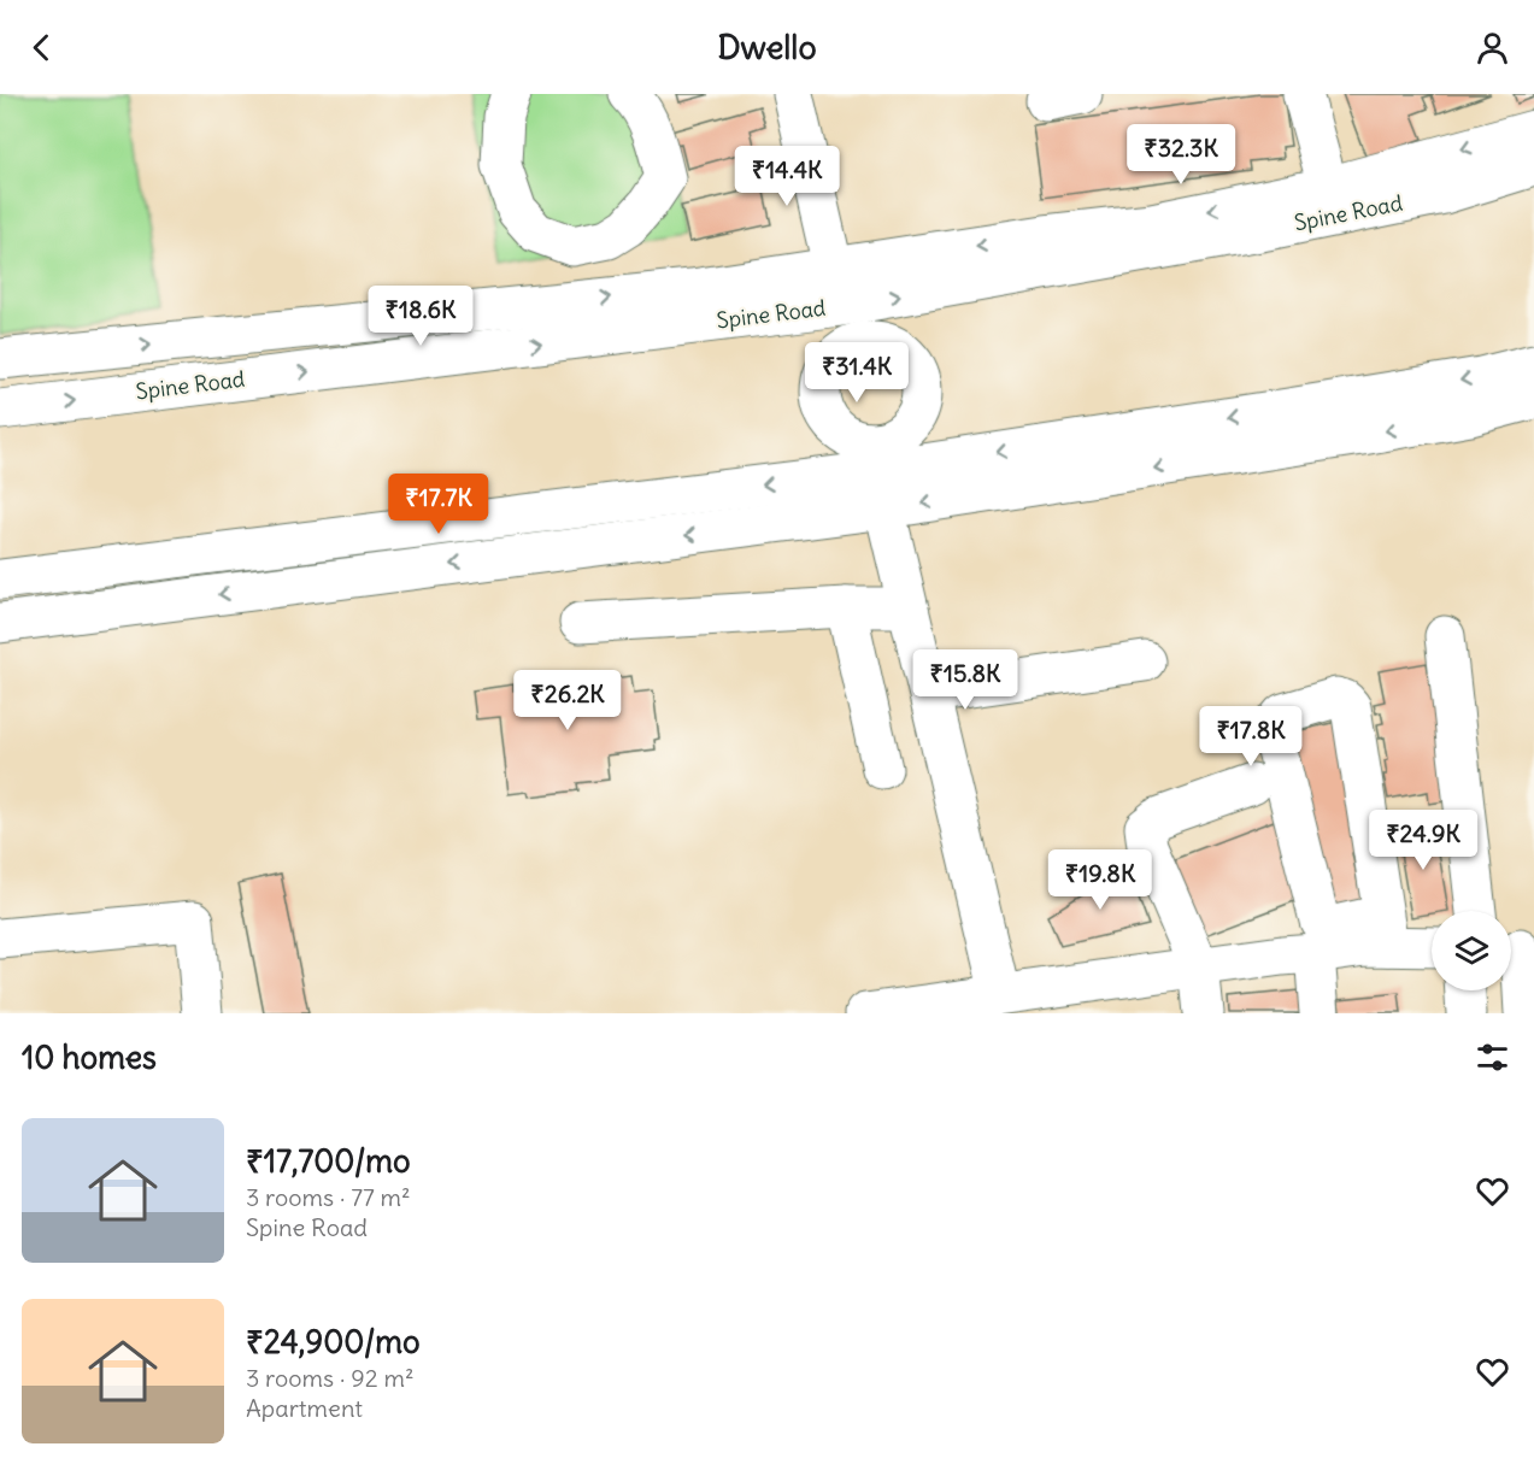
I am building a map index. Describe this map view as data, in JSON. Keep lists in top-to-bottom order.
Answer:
{
  "streets": {
    "street": ["Spine Road"]
  },
  "page": {
    "header": "Dwello",
    "price": [
      "₹32.3K",
      "₹14.4K",
      "₹18.6K",
      "₹31.4K",
      "₹17.7K",
      "₹15.8K",
      "₹26.2K",
      "₹17.8K",
      "₹24.9K",
      "₹19.8K"
    ],
    "heading": "10 homes",
    "list": [
      {
        "name": "₹17,700/mo",
        "note": "3 rooms · 77 m² · Spine Road"
      },
      {
        "name": "₹24,900/mo",
        "note": "3 rooms · 92 m² · Apartment"
      }
    ]
  }
}
